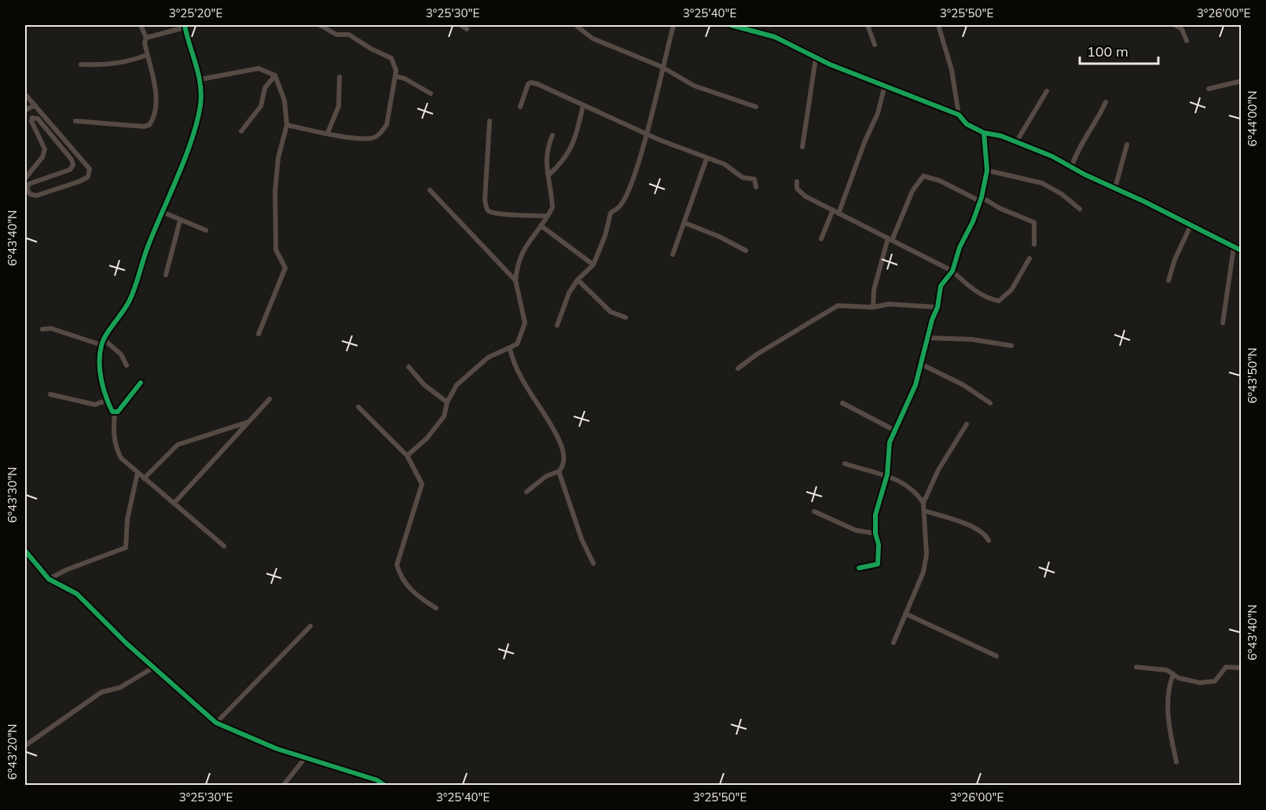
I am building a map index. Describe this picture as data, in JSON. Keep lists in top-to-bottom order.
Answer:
{
  "scale_bar": "100 m",
  "coordinates": [
    "3°25'20\"E",
    "3°25'30\"E",
    "3°25'40\"E",
    "3°25'50\"E",
    "3°26'00\"E",
    "6°44'00\"N",
    "6°43'40\"N",
    "6°43'50\"N",
    "6°43'30\"N",
    "6°43'20\"N"
  ]
}
